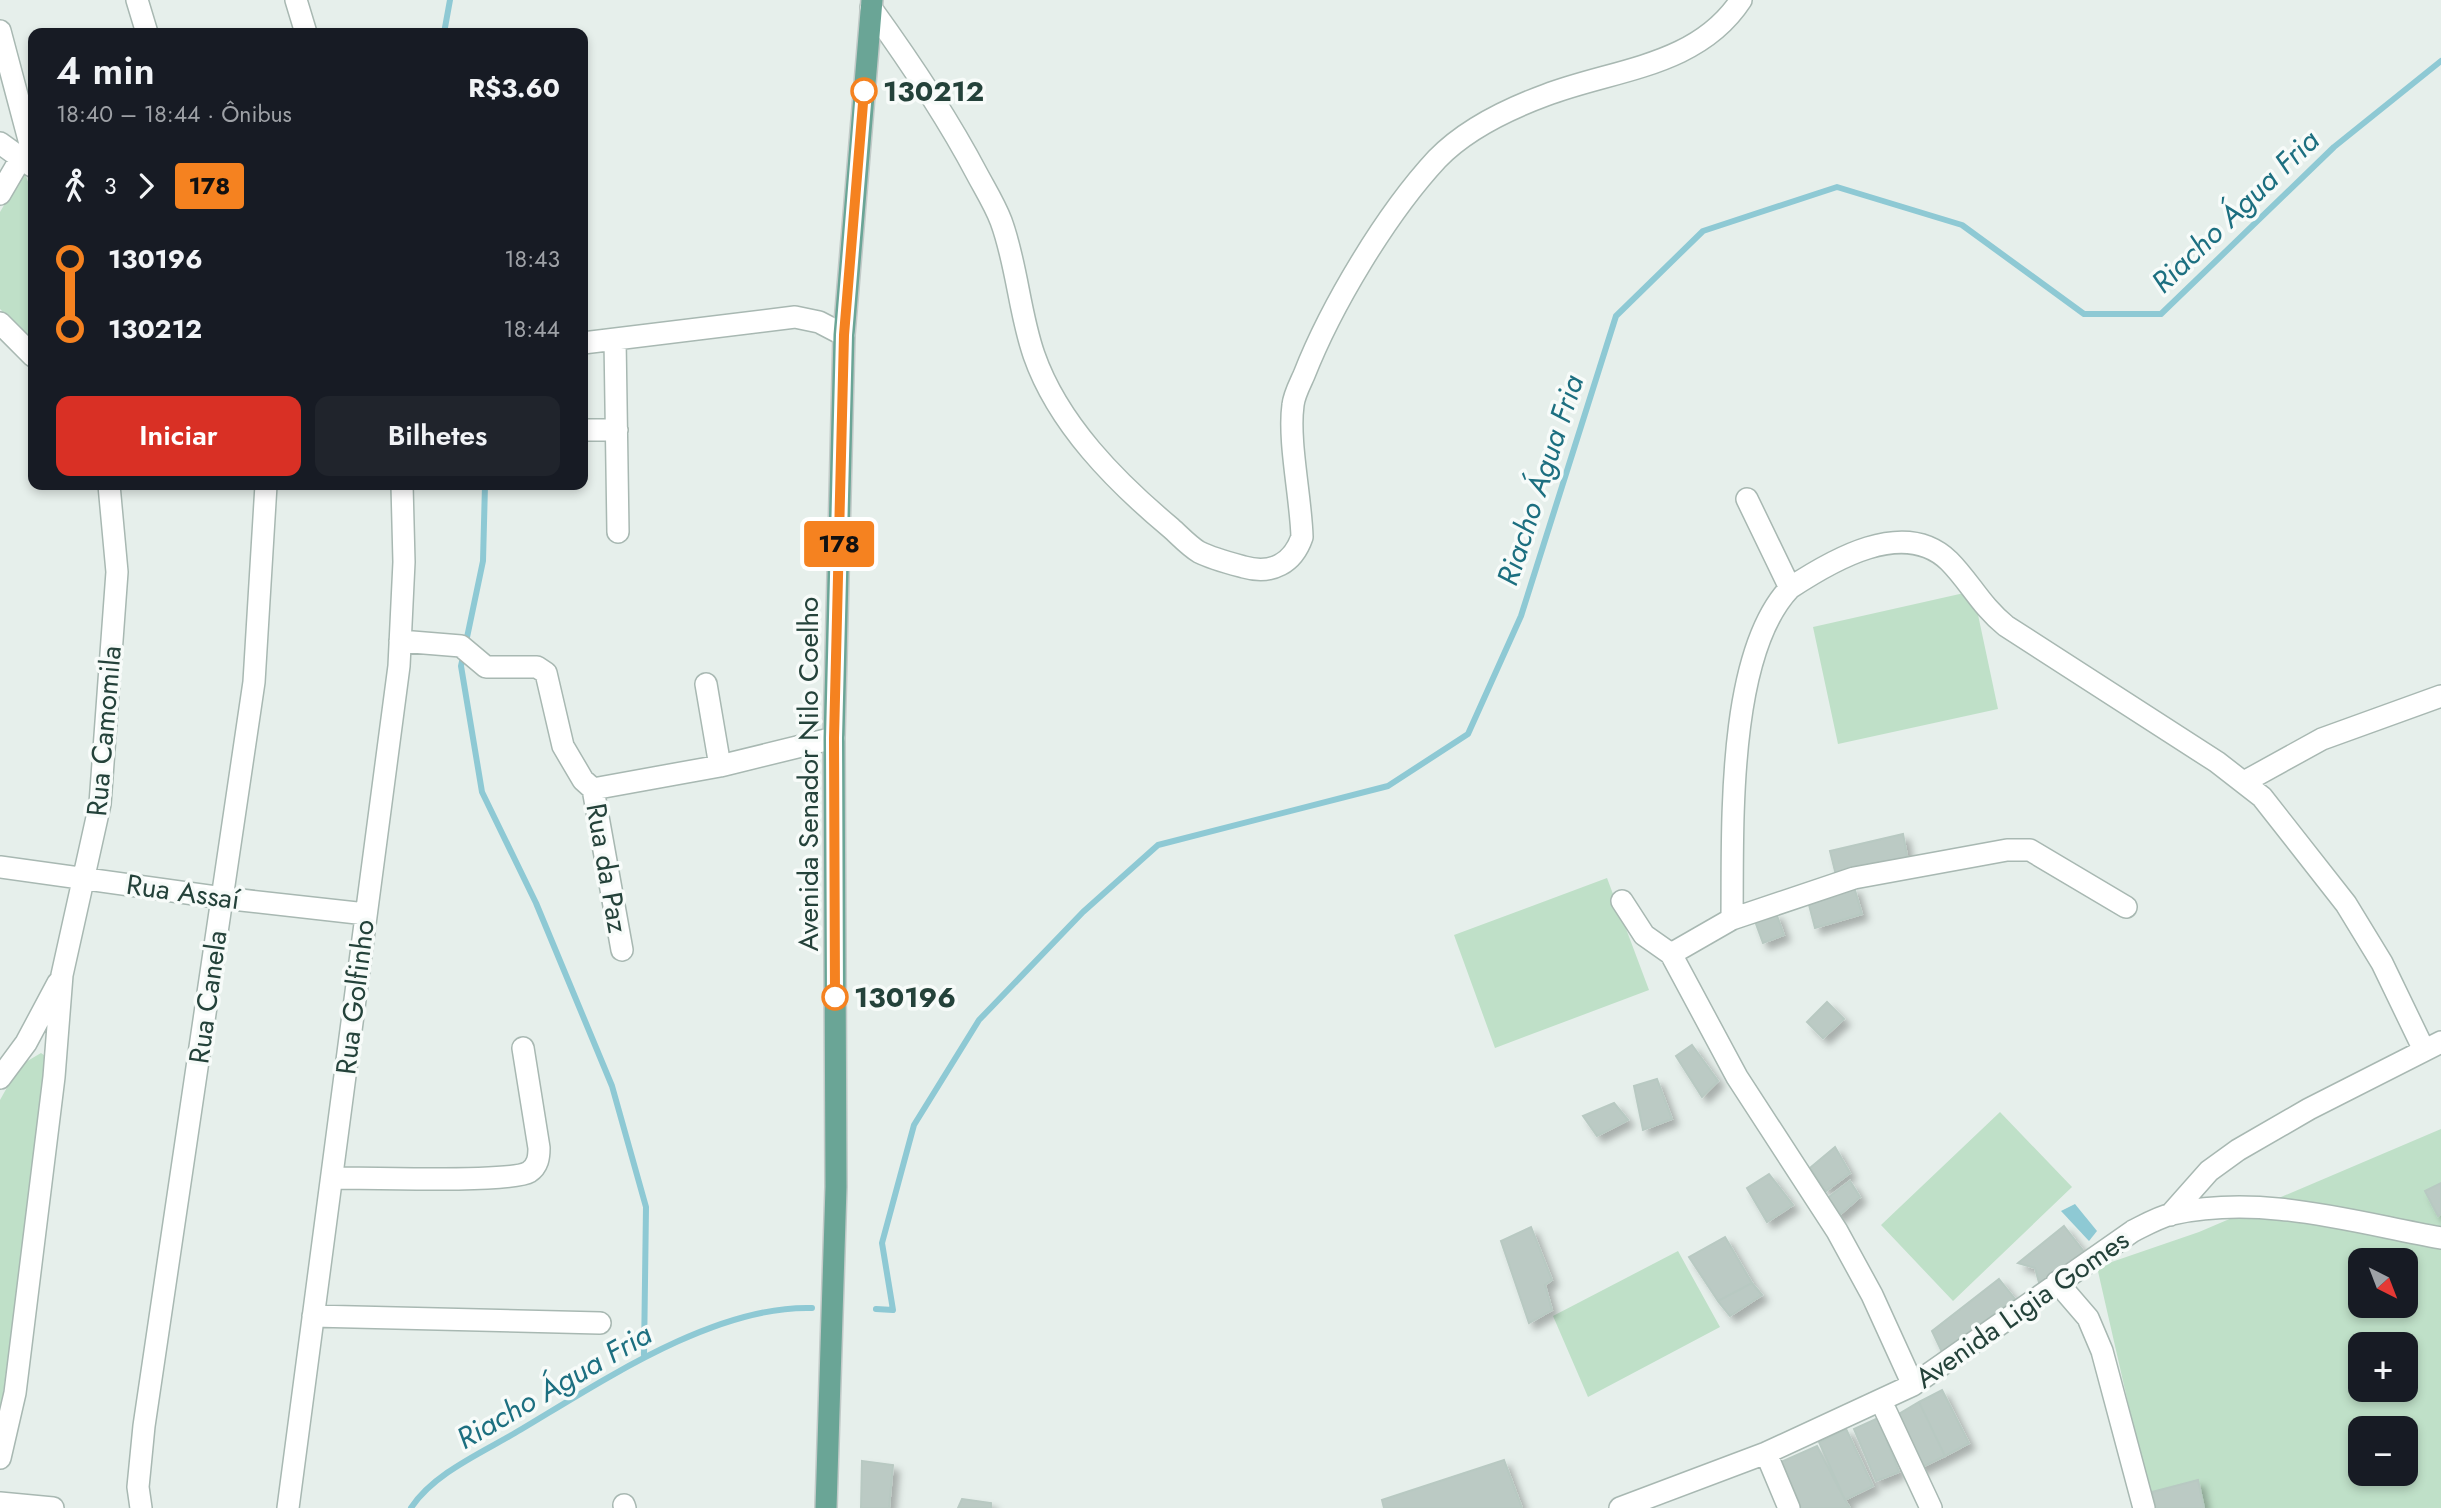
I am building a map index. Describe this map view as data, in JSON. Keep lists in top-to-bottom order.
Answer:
{
  "streets": {
    "main road": ["Avenida Senador Nilo Coelho"],
    "street": [
      "Rua Camomila",
      "Rua da Paz",
      "Rua Assaí",
      "Rua Canela",
      "Rua Golfinho",
      "Avenida Ligia Gomes"
    ]
  },
  "crossings": [
    ["Rua Camomila", "Rua Assaí"],
    ["Avenida Senador Nilo Coelho", "Rua da Paz"],
    ["Rua Assaí", "Rua Canela"],
    ["Rua Assaí", "Rua Golfinho"]
  ],
  "water": ["Riacho Água Fria"],
  "places": ["130212", "130196"],
  "lines": ["bus line 178"],
  "north": "bottom right",
  "page": {
    "on_map": "178",
    "heading": ["4 min", "18:40 – 18:44 · Ônibus", "R$3.60"],
    "legs": ["3", "178"],
    "list": [
      {
        "name": "130196",
        "value": "18:43"
      },
      {
        "name": "130212",
        "value": "18:44"
      }
    ],
    "buttons": ["Iniciar", "Bilhetes"],
    "map_buttons": ["+", "−"]
  }
}
